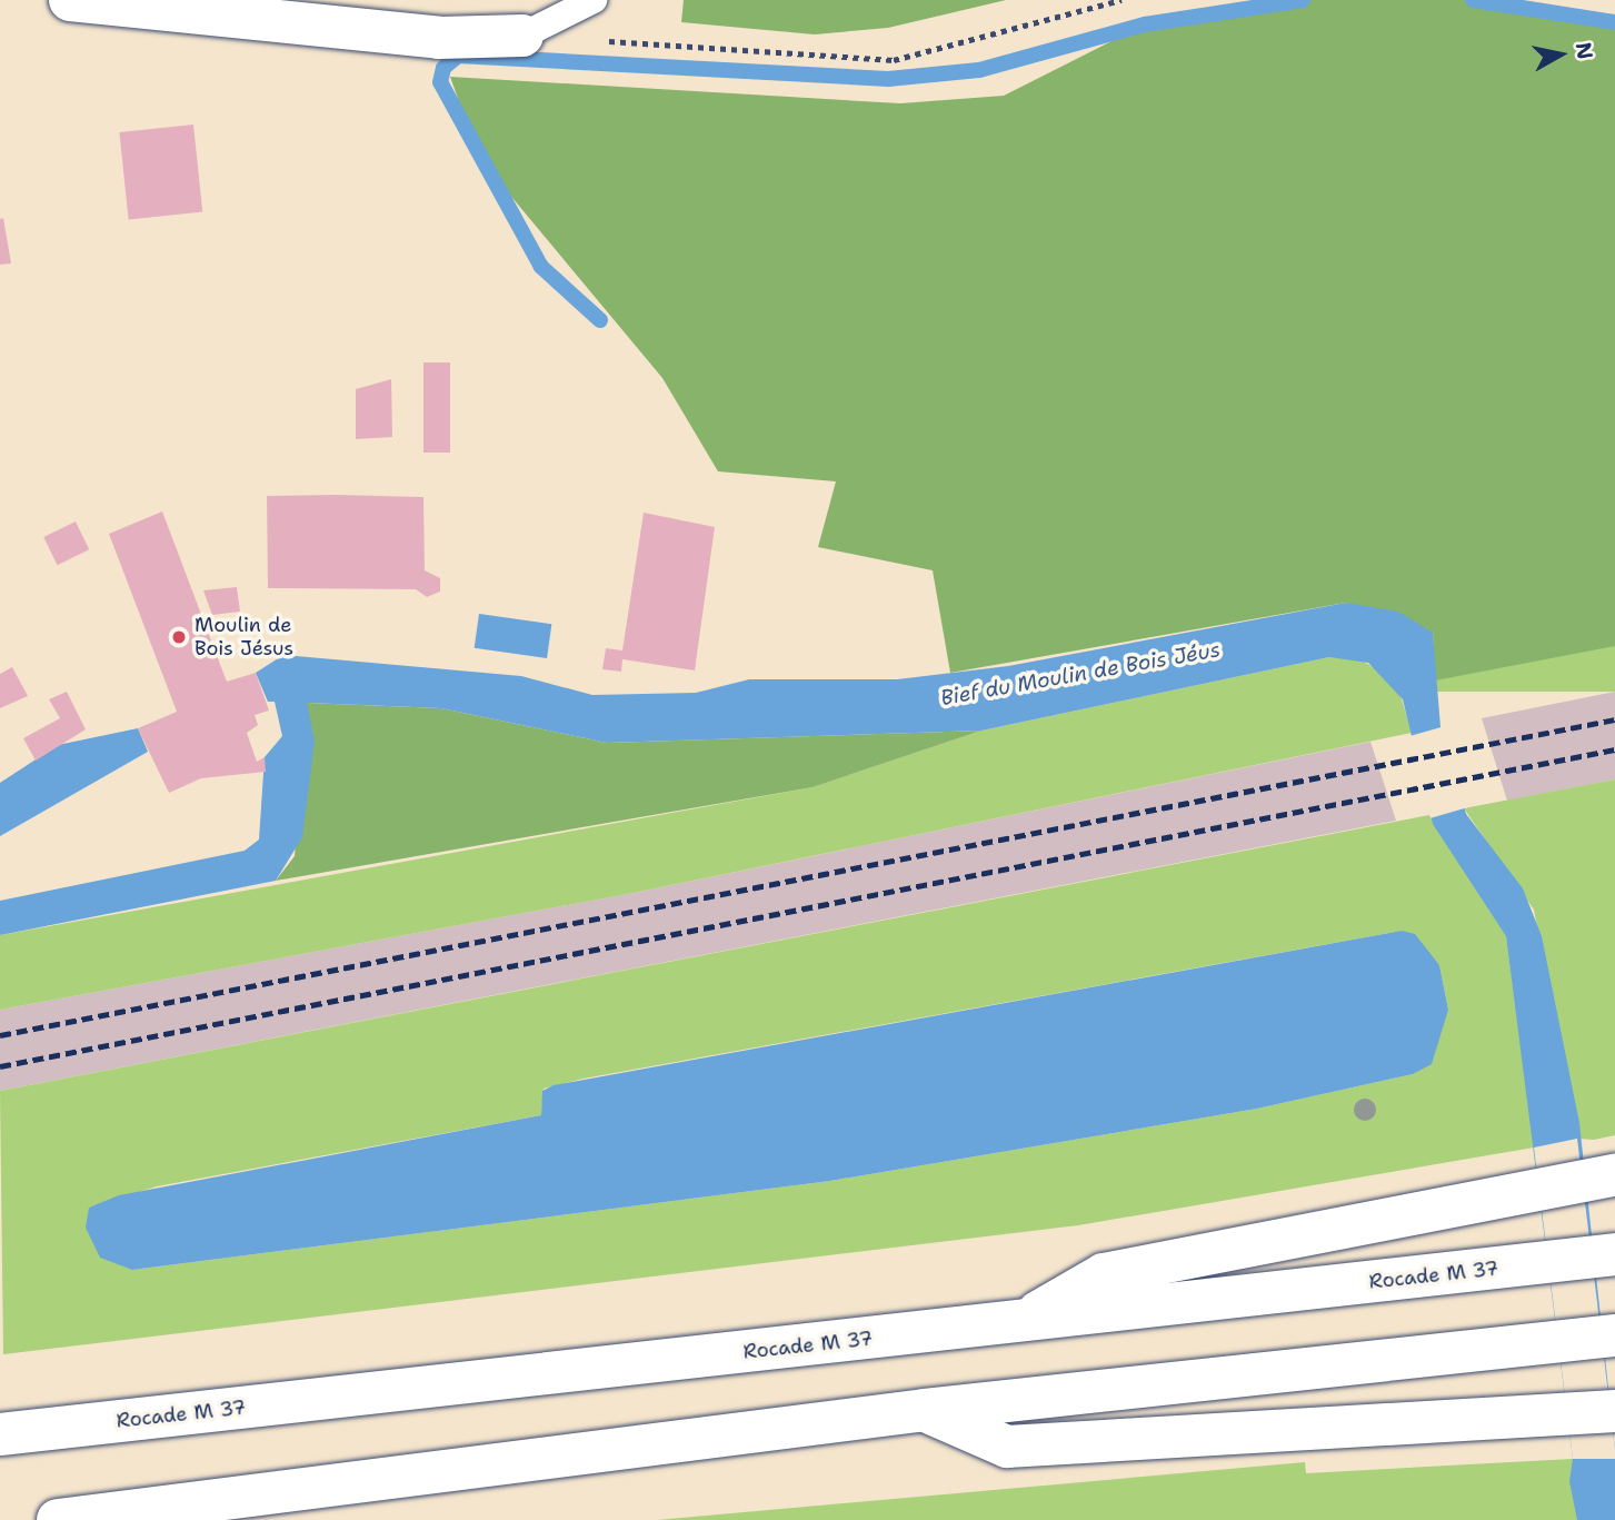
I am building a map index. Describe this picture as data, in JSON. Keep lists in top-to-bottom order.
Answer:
{
  "streets": {
    "main road": ["Rocade M 37"]
  },
  "water": ["Bief du Moulin de Bois Jéus"],
  "places": ["Moulin de Bois Jésus"],
  "north": "right"
}
